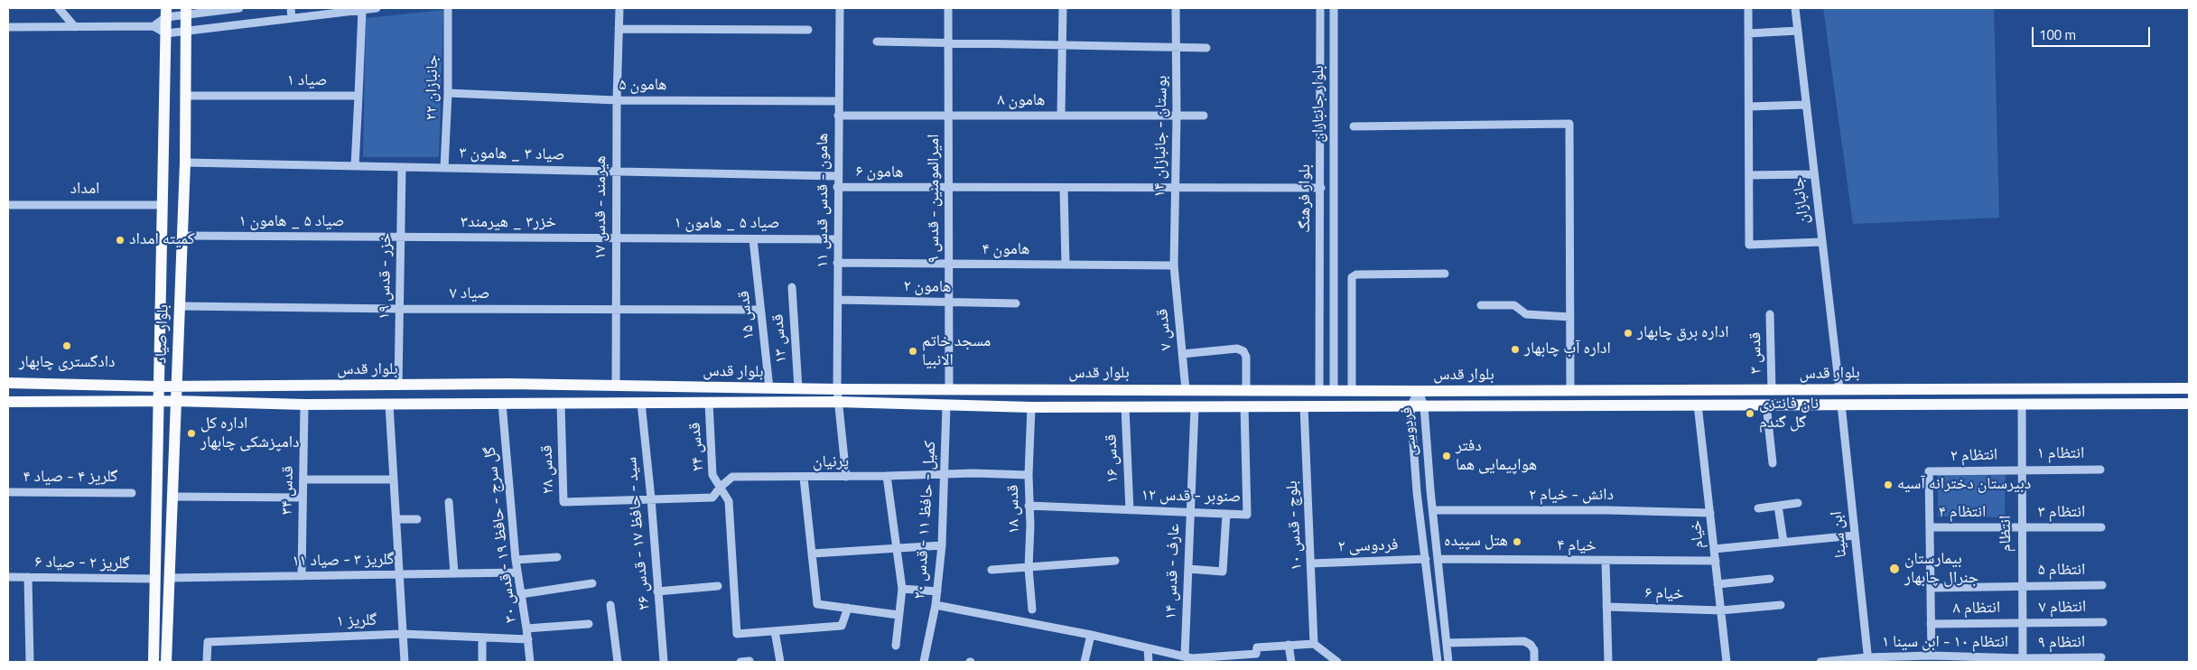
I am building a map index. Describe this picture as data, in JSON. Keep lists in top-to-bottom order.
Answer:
{
  "streets": {
    "main road": ["بلوار صیاد", "بلوار قدس"],
    "street": [
      "صیاد ۱",
      "هامون ۵",
      "جانبازان ۲۲",
      "هامون ۸",
      "بلوار جانبازان",
      "بوستان - جانبازان ۱۴",
      "صیاد ۳ _ هامون ۳",
      "هامون ۶",
      "امداد",
      "امیرالمومنین - قدس ۹",
      "بلوار فرهنگ",
      "هامون - قدس قدس ۱۱",
      "جانبازان",
      "هیرمند - قدس ۱۷",
      "صیاد ۵ _ هامون ۱",
      "خزر۳ _ هیرمند۳",
      "هامون ۴",
      "خزر - قدس ۱۹",
      "هامون ۲",
      "صیاد ۷",
      "قدس ۱۵",
      "قدس ۷",
      "قدس ۱۳",
      "قدس ۳",
      "فردوسی",
      "قدس ۲۴",
      "انتظام ۱",
      "انتظام ۲",
      "قدس ۱۶",
      "پرنیان",
      "قدس ۲۸",
      "گلریز ۴ - صیاد ۴",
      "قدس ۳۴",
      "دانش - خیام ۲",
      "صنوبر - قدس ۱۲",
      "قدس ۱۸",
      "انتظام ۴",
      "انتظام ۳",
      "کمیل - حافظ ۱۱ - قدس ۲۰",
      "بلوچ - قدس ۱۰",
      "سید - حافظ ۱۷ - قدس ۲۶",
      "انتظام",
      "گل سرج - حافظ ۱۹ - قدس ۳۰",
      "خیام",
      "ابن سینا",
      "فردوسی ۲",
      "خیام ۴",
      "گلریز ۳ - صیاد ۱۱",
      "گلریز ۲ - صیاد ۶",
      "انتظام ۵",
      "عارف - قدس ۱۴",
      "خیام ۶",
      "انتظام ۷",
      "انتظام ۸",
      "گلریز ۱",
      "انتظام ۱۰ - ابن سینا ۱",
      "انتظام ۹"
    ]
  },
  "crossings": [
    ["صیاد ۱", "بلوار صیاد"],
    ["هامون ۵", "جانبازان ۲۲"],
    ["هامون ۵", "هامون - قدس قدس ۱۱"],
    ["هامون ۵", "هیرمند - قدس ۱۷"],
    ["جانبازان ۲۲", "صیاد ۳ _ هامون ۳"],
    ["هامون ۸", "بوستان - جانبازان ۱۴"],
    ["هامون ۸", "امیرالمومنین - قدس ۹"],
    ["هامون ۸", "هامون - قدس قدس ۱۱"],
    ["بلوار جانبازان", "بلوار قدس"],
    ["بوستان - جانبازان ۱۴", "هامون ۶"],
    ["بوستان - جانبازان ۱۴", "هامون ۴"],
    ["بوستان - جانبازان ۱۴", "قدس ۷"],
    ["صیاد ۳ _ هامون ۳", "هامون - قدس قدس ۱۱"],
    ["صیاد ۳ _ هامون ۳", "هیرمند - قدس ۱۷"],
    ["صیاد ۳ _ هامون ۳", "خزر - قدس ۱۹"],
    ["صیاد ۳ _ هامون ۳", "بلوار صیاد"],
    ["هامون ۶", "امیرالمومنین - قدس ۹"],
    ["هامون ۶", "بلوار فرهنگ"],
    ["هامون ۶", "هامون - قدس قدس ۱۱"],
    ["امداد", "بلوار صیاد"],
    ["امیرالمومنین - قدس ۹", "هامون ۴"],
    ["امیرالمومنین - قدس ۹", "هامون ۲"],
    ["امیرالمومنین - قدس ۹", "بلوار قدس"],
    ["بلوار فرهنگ", "بلوار قدس"],
    ["هامون - قدس قدس ۱۱", "صیاد ۵ _ هامون ۱"],
    ["هامون - قدس قدس ۱۱", "هامون ۴"],
    ["هامون - قدس قدس ۱۱", "هامون ۲"],
    ["هامون - قدس قدس ۱۱", "بلوار قدس"],
    ["هامون - قدس قدس ۱۱", "پرنیان"],
    ["جانبازان", "بلوار قدس"],
    ["هیرمند - قدس ۱۷", "صیاد ۵ _ هامون ۱"],
    ["هیرمند - قدس ۱۷", "خزر۳ _ هیرمند۳"],
    ["هیرمند - قدس ۱۷", "صیاد ۷"],
    ["هیرمند - قدس ۱۷", "بلوار قدس"],
    ["صیاد ۵ _ هامون ۱", "خزر۳ _ هیرمند۳"],
    ["صیاد ۵ _ هامون ۱", "خزر - قدس ۱۹"],
    ["صیاد ۵ _ هامون ۱", "قدس ۱۵"],
    ["صیاد ۵ _ هامون ۱", "بلوار صیاد"],
    ["خزر۳ _ هیرمند۳", "خزر - قدس ۱۹"],
    ["هامون ۴", "قدس ۷"],
    ["خزر - قدس ۱۹", "صیاد ۷"],
    ["خزر - قدس ۱۹", "بلوار قدس"],
    ["صیاد ۷", "قدس ۱۵"],
    ["صیاد ۷", "بلوار صیاد"],
    ["قدس ۱۵", "بلوار قدس"],
    ["قدس ۷", "بلوار قدس"],
    ["بلوار صیاد", "بلوار قدس"],
    ["بلوار صیاد", "گلریز ۳ - صیاد ۱۱"],
    ["بلوار صیاد", "گلریز ۲ - صیاد ۶"],
    ["قدس ۱۳", "بلوار قدس"],
    ["قدس ۳", "بلوار قدس"],
    ["بلوار قدس", "فردوسی"],
    ["بلوار قدس", "قدس ۲۴"],
    ["بلوار قدس", "قدس ۱۶"],
    ["بلوار قدس", "قدس ۲۸"],
    ["بلوار قدس", "قدس ۳۴"],
    ["بلوار قدس", "صنوبر - قدس ۱۲"],
    ["بلوار قدس", "قدس ۱۸"],
    ["بلوار قدس", "کمیل - حافظ ۱۱ - قدس ۲۰"],
    ["بلوار قدس", "بلوچ - قدس ۱۰"],
    ["بلوار قدس", "سید - حافظ ۱۷ - قدس ۲۶"],
    ["بلوار قدس", "انتظام"],
    ["بلوار قدس", "گل سرج - حافظ ۱۹ - قدس ۳۰"],
    ["بلوار قدس", "خیام"],
    ["بلوار قدس", "ابن سینا"],
    ["بلوار قدس", "عارف - قدس ۱۴"],
    ["فردوسی", "دانش - خیام ۲"],
    ["فردوسی", "فردوسی ۲"],
    ["فردوسی", "خیام ۴"],
    ["قدس ۲۴", "پرنیان"],
    ["انتظام ۱", "انتظام ۲"],
    ["انتظام ۱", "انتظام"],
    ["انتظام ۲", "انتظام ۴"],
    ["انتظام ۲", "انتظام"],
    ["قدس ۱۶", "صنوبر - قدس ۱۲"],
    ["پرنیان", "قدس ۲۸"],
    ["پرنیان", "قدس ۱۸"],
    ["پرنیان", "کمیل - حافظ ۱۱ - قدس ۲۰"],
    ["پرنیان", "سید - حافظ ۱۷ - قدس ۲۶"],
    ["قدس ۲۸", "سید - حافظ ۱۷ - قدس ۲۶"],
    ["قدس ۳۴", "گلریز ۳ - صیاد ۱۱"],
    ["دانش - خیام ۲", "خیام"],
    ["صنوبر - قدس ۱۲", "قدس ۱۸"],
    ["صنوبر - قدس ۱۲", "عارف - قدس ۱۴"],
    ["انتظام ۴", "انتظام ۳"],
    ["انتظام ۴", "انتظام"],
    ["انتظام ۳", "انتظام"],
    ["بلوچ - قدس ۱۰", "فردوسی ۲"],
    ["انتظام", "انتظام ۵"],
    ["انتظام", "انتظام ۷"],
    ["انتظام", "انتظام ۸"],
    ["انتظام", "انتظام ۱۰ - ابن سینا ۱"],
    ["انتظام", "انتظام ۹"],
    ["گل سرج - حافظ ۱۹ - قدس ۳۰", "گلریز ۳ - صیاد ۱۱"],
    ["گل سرج - حافظ ۱۹ - قدس ۳۰", "گلریز ۱"],
    ["خیام", "خیام ۴"],
    ["خیام", "خیام ۶"],
    ["ابن سینا", "انتظام ۱۰ - ابن سینا ۱"],
    ["انتظام ۷", "انتظام ۸"],
    ["انتظام ۱۰ - ابن سینا ۱", "انتظام ۹"]
  ],
  "places": [
    "کمیته امداد",
    "اداره برق چابهار",
    "دادگستری چابهار",
    "اداره آب چابهار",
    "مسجد خاتم الانبیا",
    "نان فانتزی گل گندم",
    "اداره کل دامپزشکی چابهار",
    "دفتر هواپیمایی هما",
    "دبیرستان دخترانه آسیه",
    "هتل سپیده",
    "بیمارستان جنرال چابهار"
  ],
  "scale_bar": "100 m"
}
